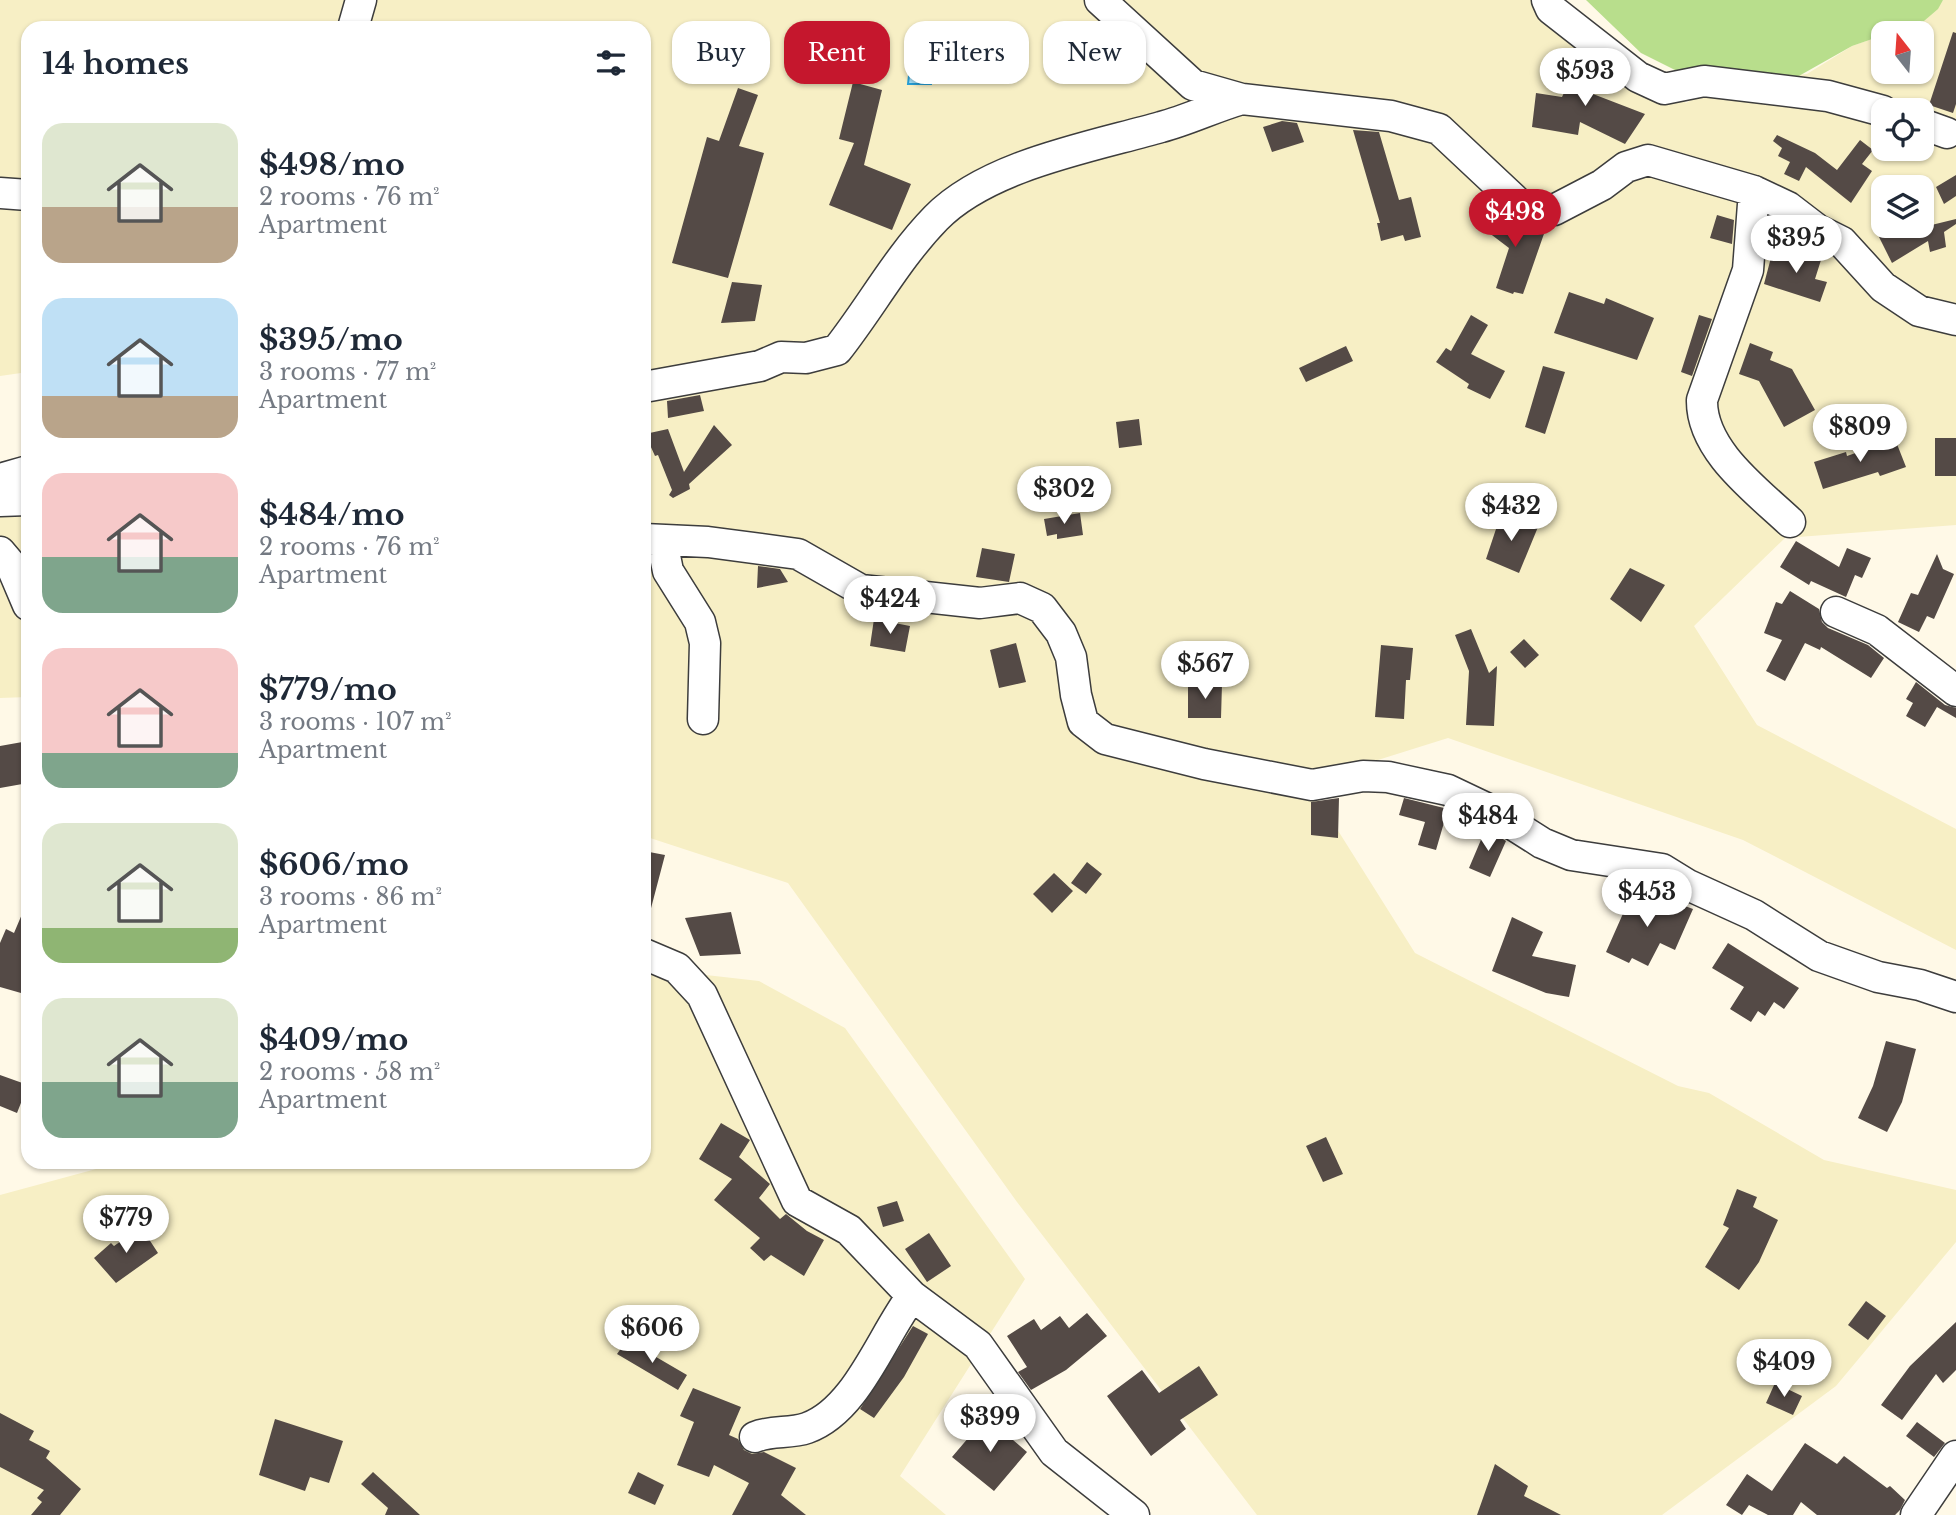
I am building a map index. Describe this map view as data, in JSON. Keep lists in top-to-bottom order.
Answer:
{
  "north": "top",
  "page": {
    "chip": [
      "Buy",
      "Rent",
      "Filters",
      "New"
    ],
    "heading": "14 homes",
    "price": [
      "$593",
      "$498",
      "$395",
      "$809",
      "$302",
      "$432",
      "$424",
      "$567",
      "$484",
      "$453",
      "$779",
      "$606",
      "$409",
      "$399"
    ],
    "list": [
      {
        "name": "$498/mo",
        "note": "2 rooms · 76 m² · Apartment"
      },
      {
        "name": "$395/mo",
        "note": "3 rooms · 77 m² · Apartment"
      },
      {
        "name": "$484/mo",
        "note": "2 rooms · 76 m² · Apartment"
      },
      {
        "name": "$779/mo",
        "note": "3 rooms · 107 m² · Apartment"
      },
      {
        "name": "$606/mo",
        "note": "3 rooms · 86 m² · Apartment"
      },
      {
        "name": "$409/mo",
        "note": "2 rooms · 58 m² · Apartment"
      }
    ]
  }
}
